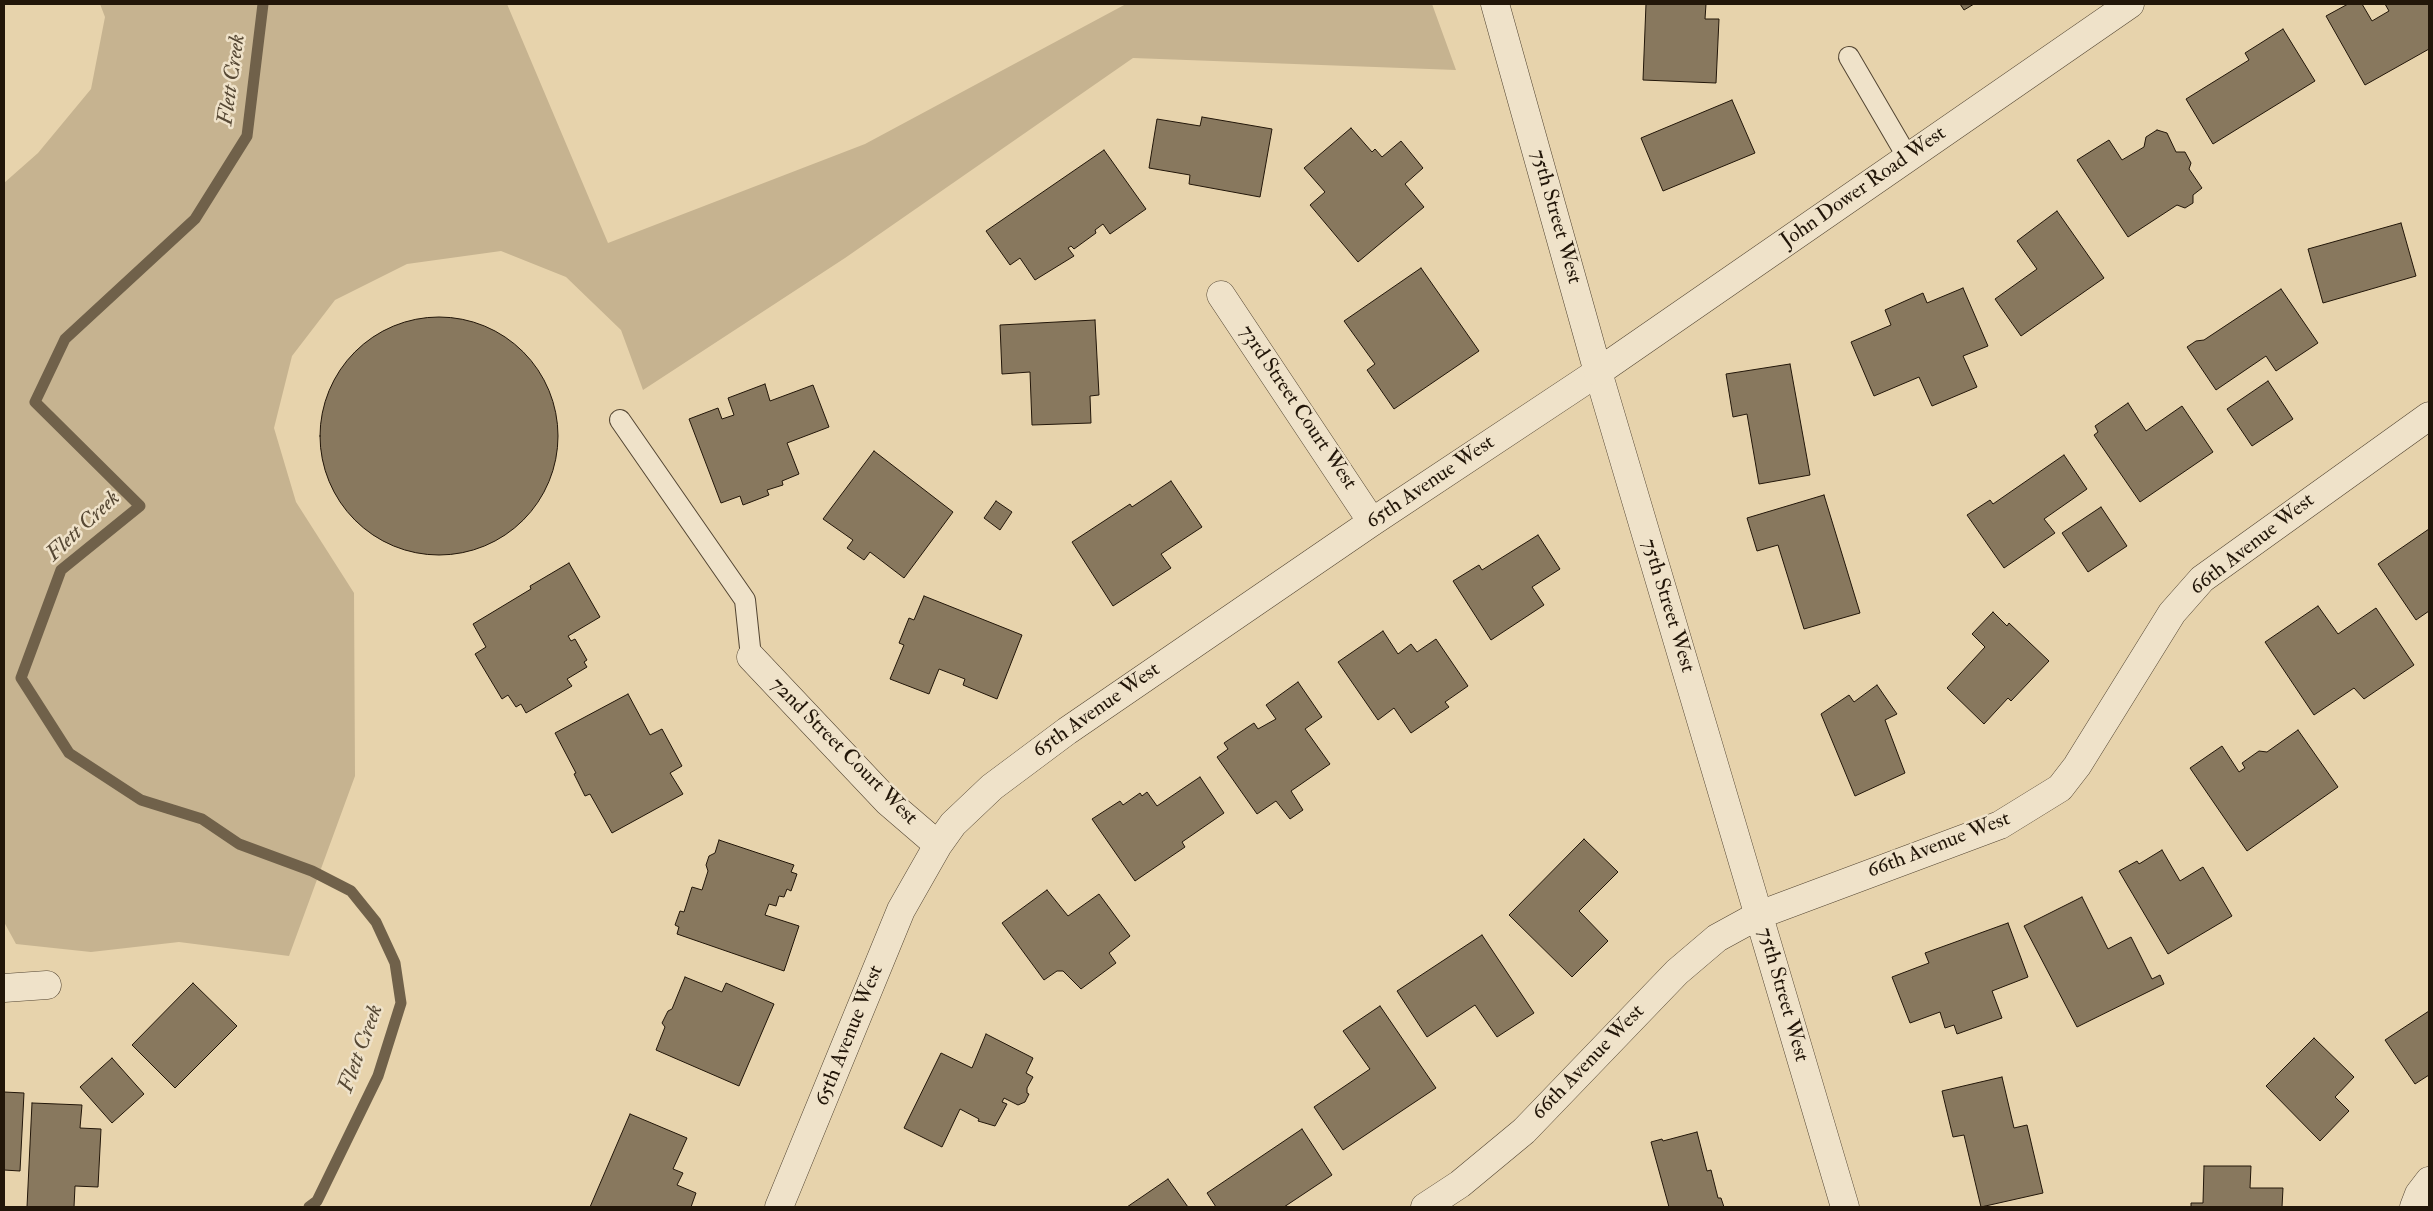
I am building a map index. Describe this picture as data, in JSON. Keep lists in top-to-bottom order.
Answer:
{
  "streets": {
    "street": [
      "John Dower Road West",
      "75th Street West",
      "73rd Street Court West",
      "65th Avenue West",
      "66th Avenue West",
      "72nd Street Court West"
    ]
  },
  "crossings": [
    ["John Dower Road West", "75th Street West"],
    ["John Dower Road West", "65th Avenue West"],
    ["75th Street West", "65th Avenue West"],
    ["75th Street West", "66th Avenue West"],
    ["73rd Street Court West", "65th Avenue West"],
    ["65th Avenue West", "72nd Street Court West"]
  ],
  "water": ["Flett Creek"]
}
